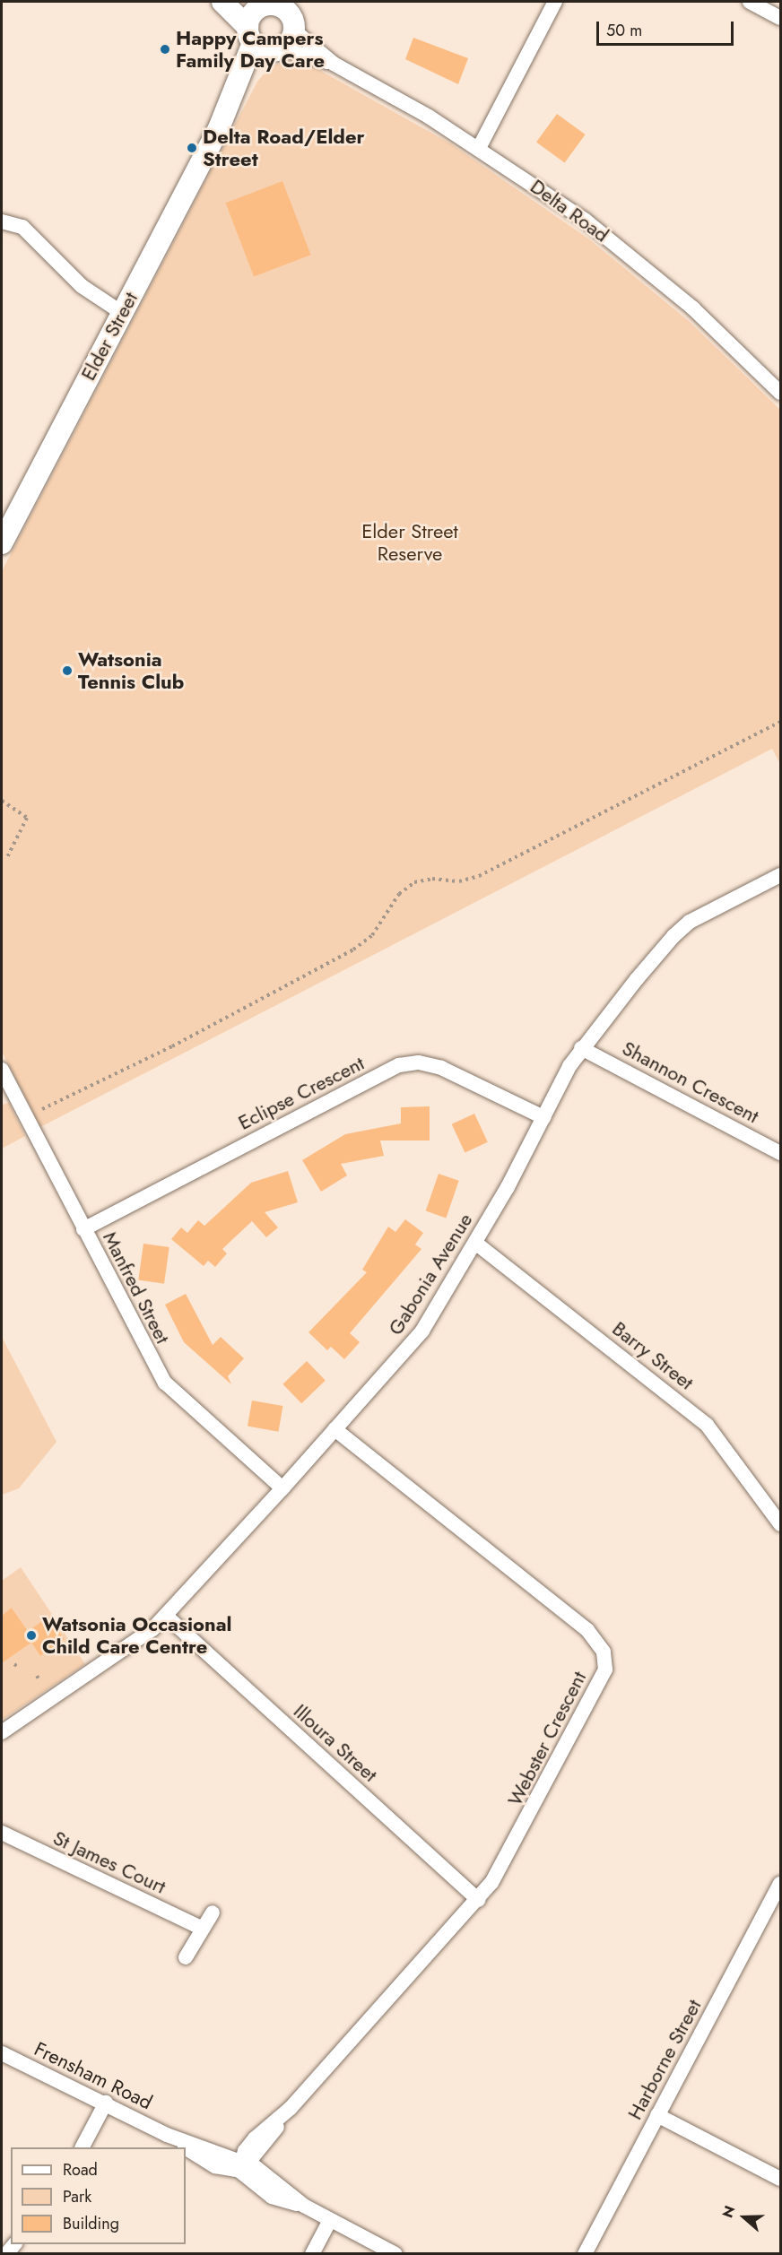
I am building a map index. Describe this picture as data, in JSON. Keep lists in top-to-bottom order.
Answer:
{
  "streets": {
    "street": [
      "Delta Road",
      "Elder Street",
      "Shannon Crescent",
      "Eclipse Crescent",
      "Gabonia Avenue",
      "Manfred Street",
      "Barry Street",
      "Webster Crescent",
      "Illoura Street",
      "St James Court",
      "Harborne Street",
      "Frensham Road"
    ]
  },
  "crossings": [
    ["Delta Road", "Elder Street"],
    ["Shannon Crescent", "Gabonia Avenue"],
    ["Eclipse Crescent", "Gabonia Avenue"],
    ["Eclipse Crescent", "Manfred Street"],
    ["Gabonia Avenue", "Manfred Street"],
    ["Gabonia Avenue", "Barry Street"],
    ["Gabonia Avenue", "Webster Crescent"],
    ["Gabonia Avenue", "Illoura Street"],
    ["Webster Crescent", "Illoura Street"],
    ["Webster Crescent", "Frensham Road"]
  ],
  "parks": ["Elder Street Reserve"],
  "places": [
    "Happy Campers Family Day Care",
    "Delta Road/Elder Street",
    "Watsonia Tennis Club",
    "Watsonia Occasional Child Care Centre"
  ],
  "legend": ["Road", "Park", "Building"],
  "scale_bar": "50 m",
  "north": "left"
}
